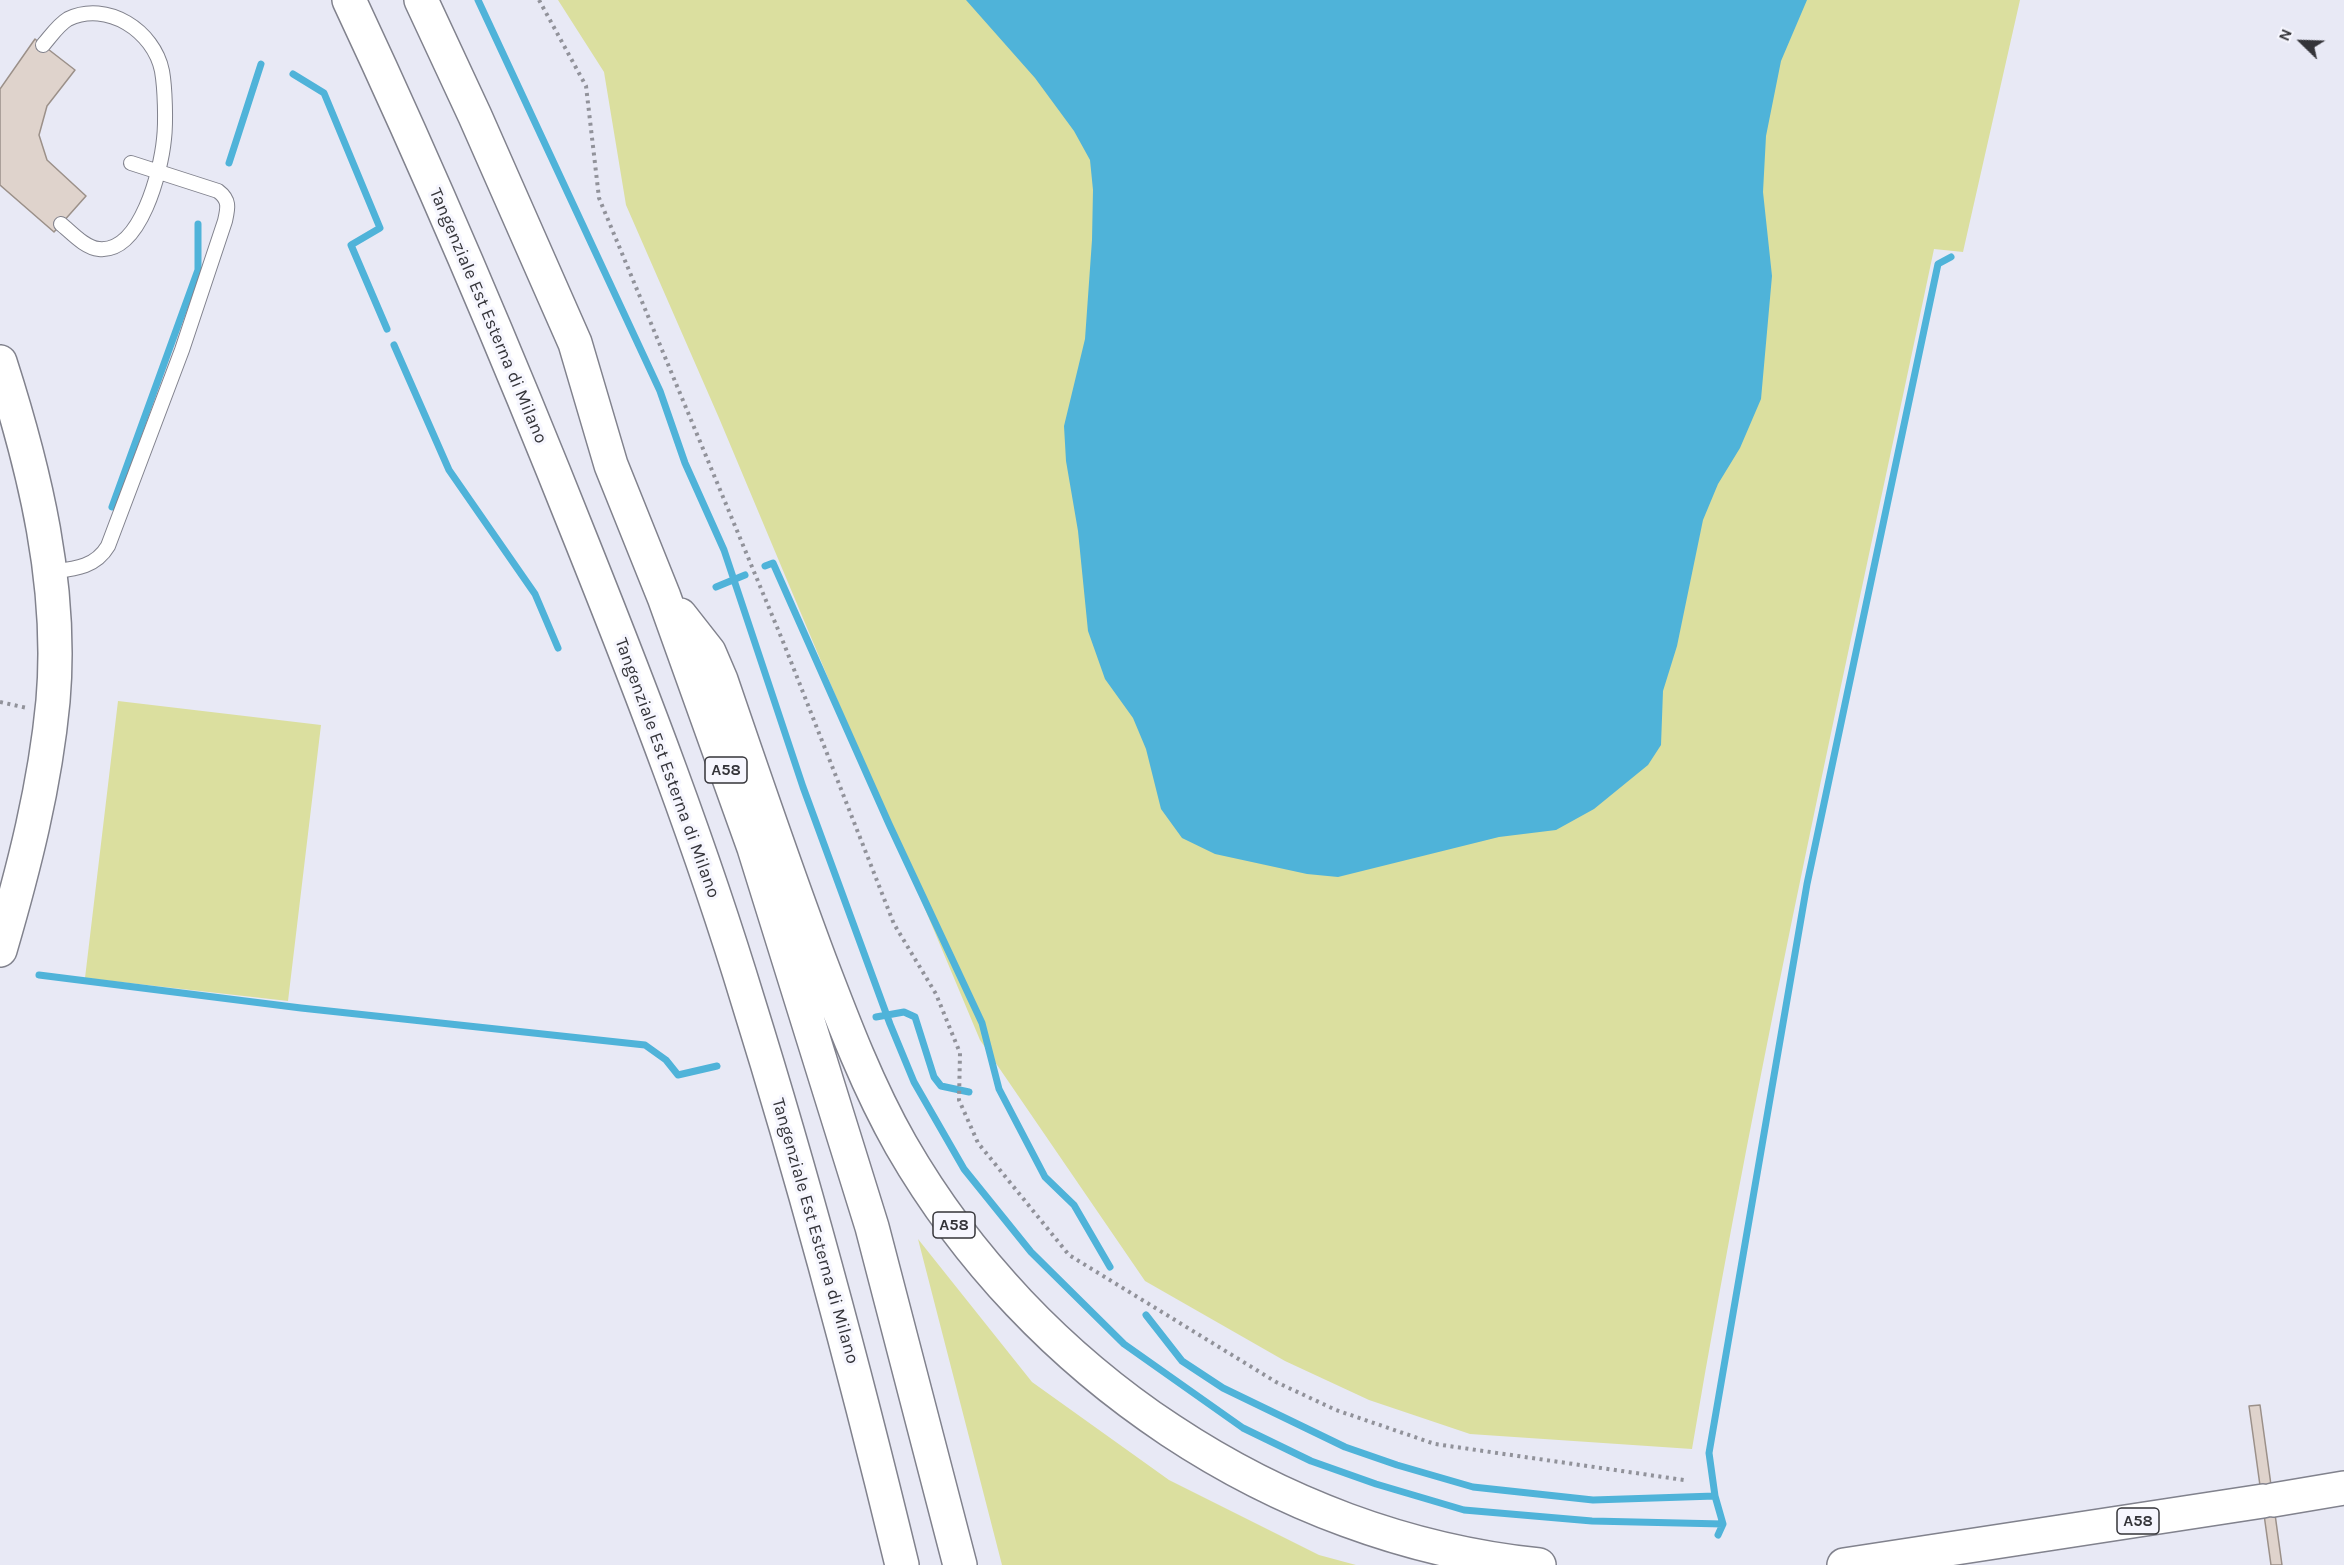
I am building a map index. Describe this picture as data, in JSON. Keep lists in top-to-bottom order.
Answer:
{
  "streets": {
    "main road": ["Tangenziale Est Esterna di Milano", "A58"]
  },
  "north": "top left"
}
